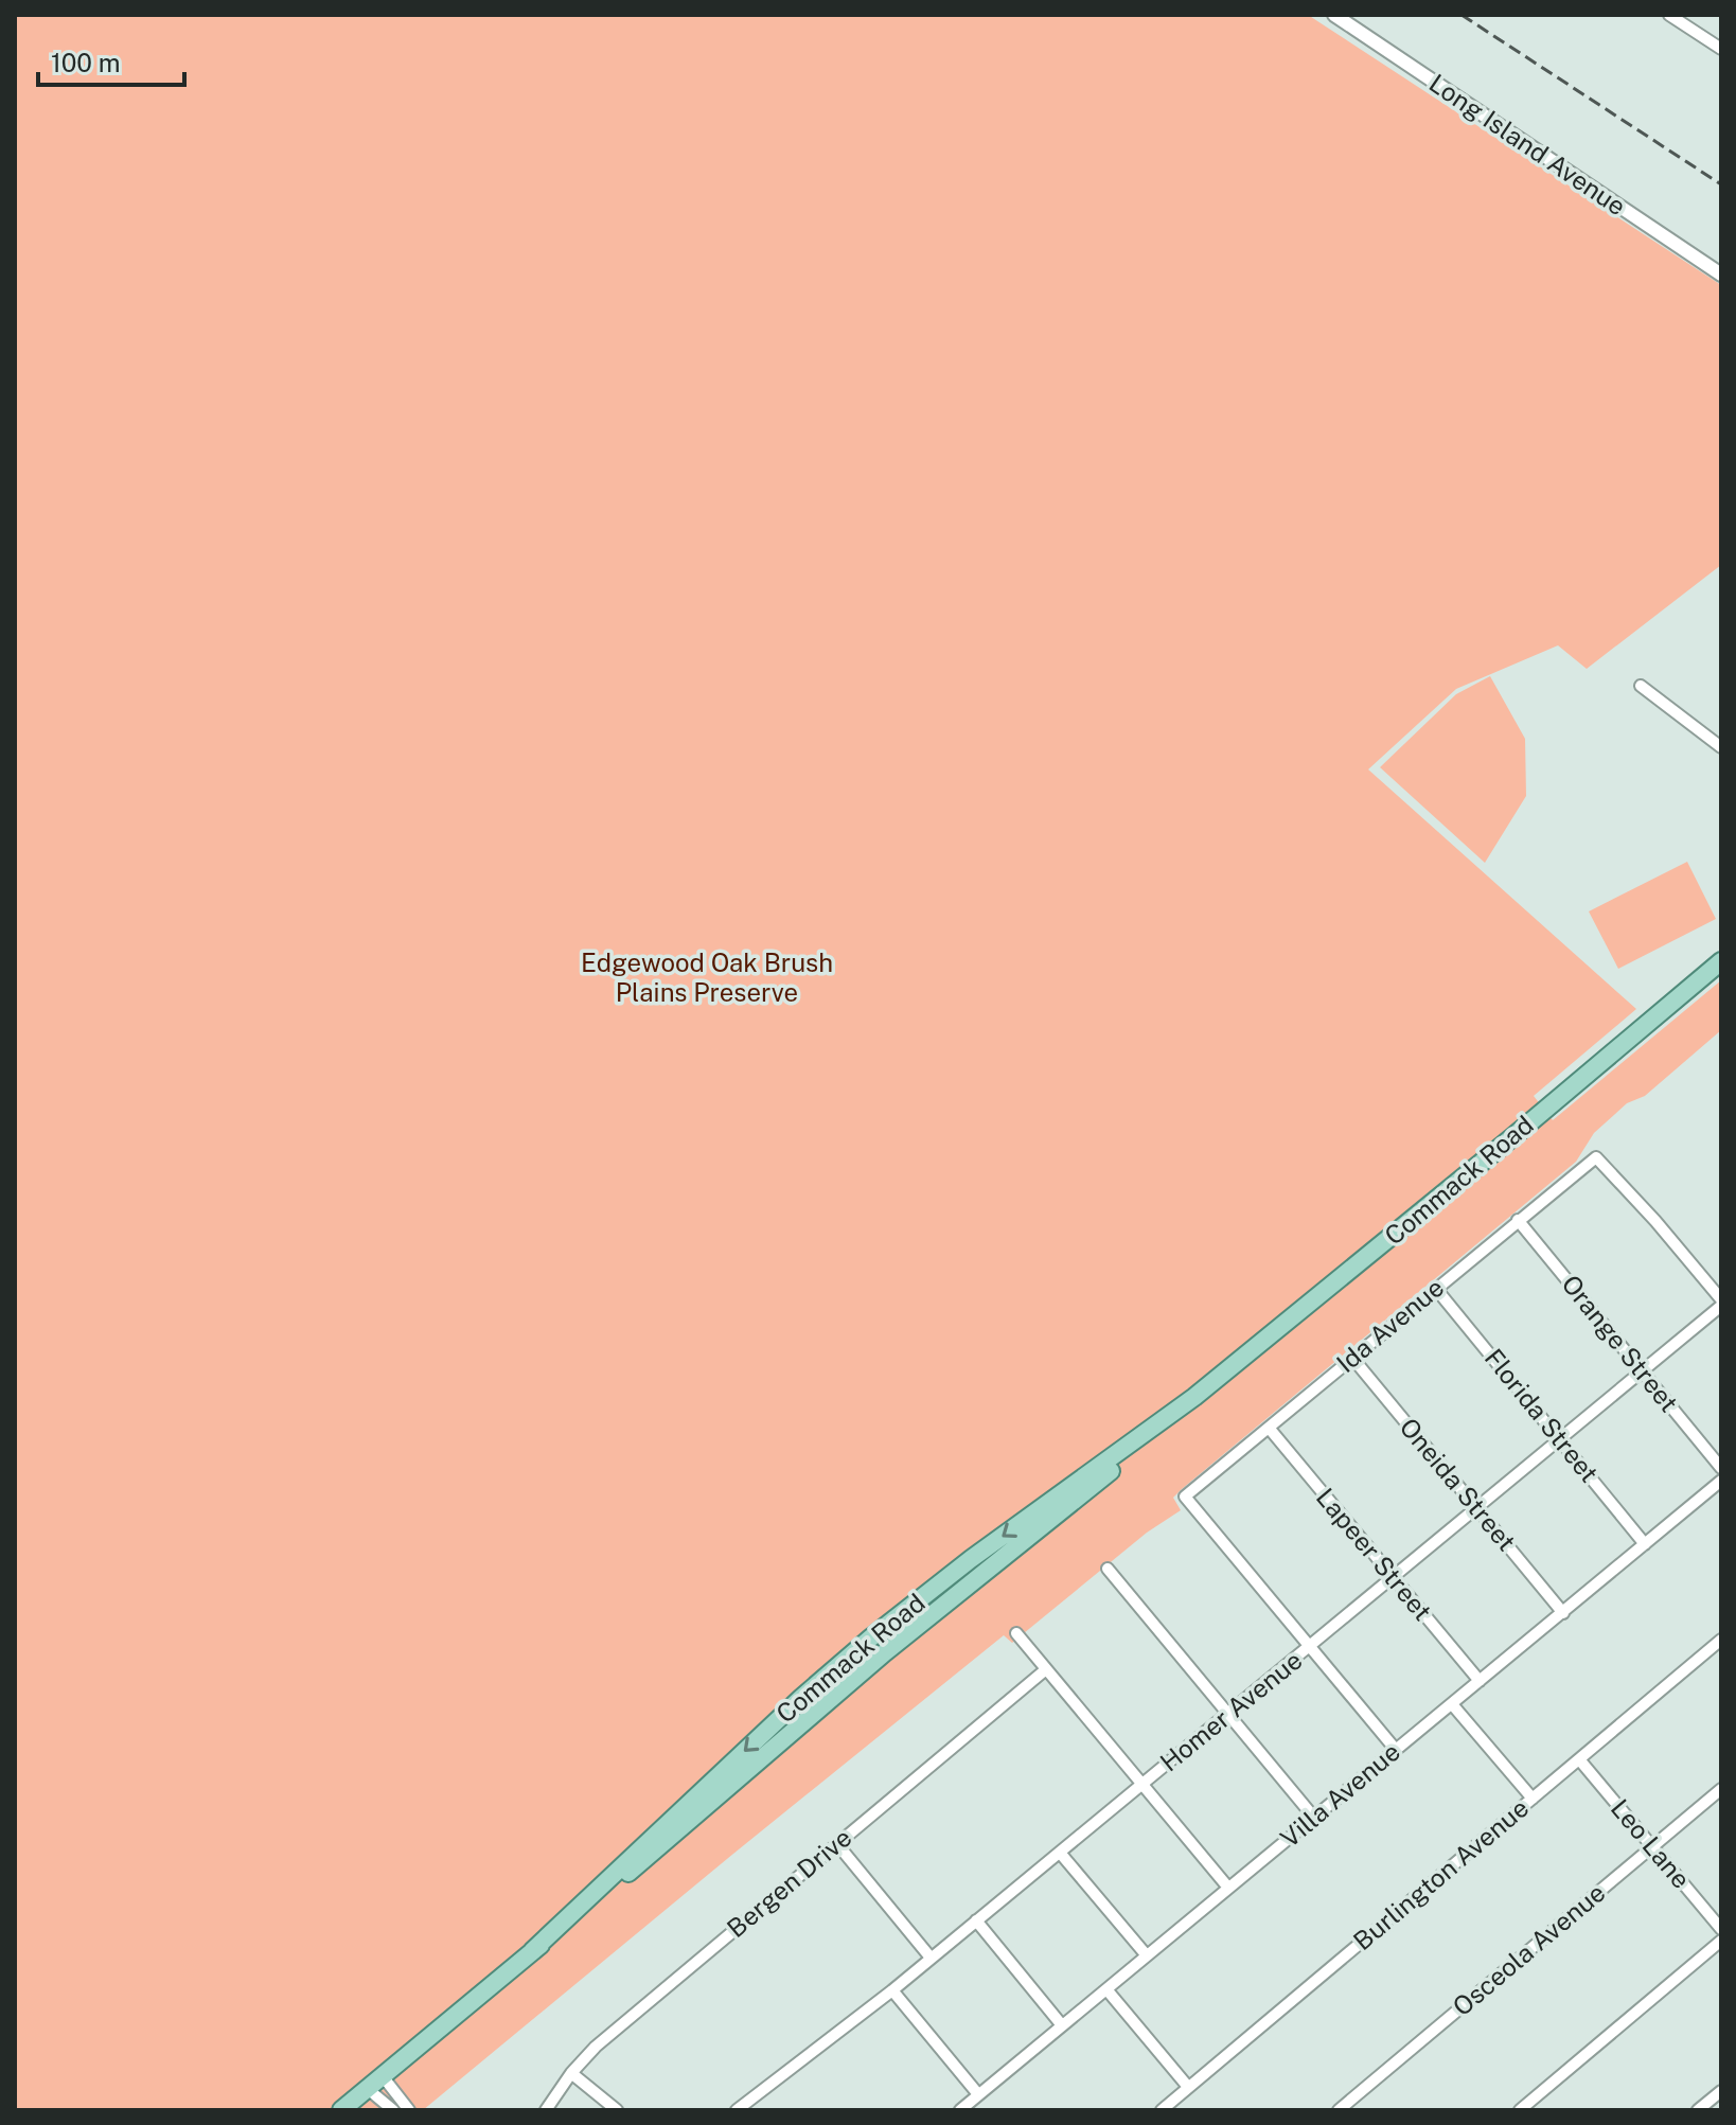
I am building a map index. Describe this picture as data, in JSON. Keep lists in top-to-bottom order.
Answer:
{
  "streets": {
    "main road": ["Commack Road"],
    "street": [
      "Long Island Avenue",
      "Ida Avenue",
      "Orange Street",
      "Florida Street",
      "Oneida Street",
      "Lapeer Street",
      "Homer Avenue",
      "Villa Avenue",
      "Leo Lane",
      "Burlington Avenue",
      "Bergen Drive",
      "Osceola Avenue"
    ]
  },
  "crossings": [
    ["Ida Avenue", "Orange Street"],
    ["Ida Avenue", "Florida Street"],
    ["Ida Avenue", "Oneida Street"],
    ["Ida Avenue", "Lapeer Street"],
    ["Ida Avenue", "Homer Avenue"],
    ["Orange Street", "Homer Avenue"],
    ["Florida Street", "Homer Avenue"],
    ["Florida Street", "Villa Avenue"],
    ["Oneida Street", "Homer Avenue"],
    ["Oneida Street", "Villa Avenue"],
    ["Lapeer Street", "Homer Avenue"],
    ["Lapeer Street", "Villa Avenue"],
    ["Leo Lane", "Burlington Avenue"],
    ["Leo Lane", "Osceola Avenue"]
  ],
  "parks": ["Edgewood Oak Brush Plains Preserve"],
  "scale_bar": "100 m"
}
